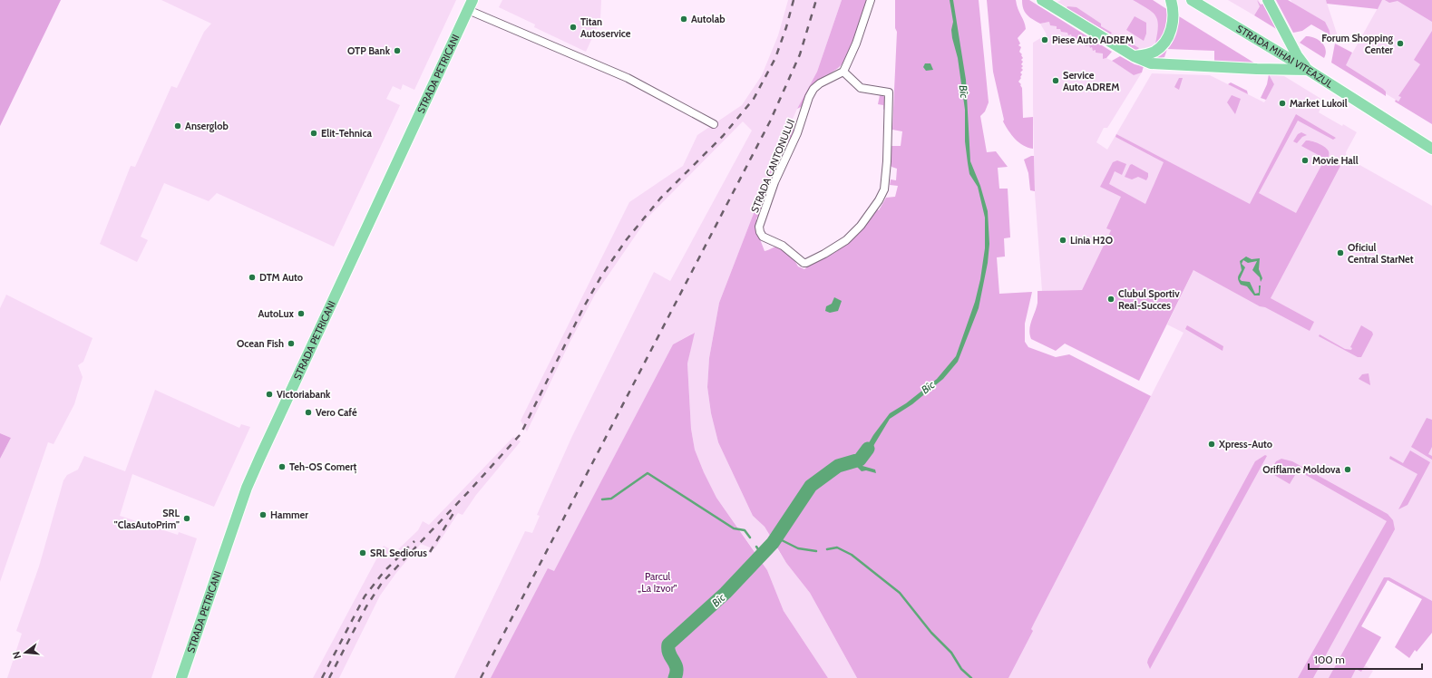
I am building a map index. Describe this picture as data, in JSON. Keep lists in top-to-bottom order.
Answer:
{
  "streets": {
    "main road": ["STRADA MIHAI VITEAZUL", "STRADA PETRICANI"],
    "street": ["STRADA CANTONULUI"]
  },
  "water": ["Bîc"],
  "parks": ["Parcul „La Izvor”"],
  "places": [
    "Autolab",
    "Titan Autoservice",
    "Piese Auto ADREM",
    "Forum Shopping Center",
    "OTP Bank",
    "Service Auto ADREM",
    "Market Lukoil",
    "Anserglob",
    "Elit-Tehnica",
    "Movie Hall",
    "Linia H2O",
    "Oficiul Central StarNet",
    "DTM Auto",
    "Clubul Sportiv Real-Succes",
    "AutoLux",
    "Ocean Fish",
    "Victoriabank",
    "Vero Café",
    "Xpress-Auto",
    "Teh-OS Comerț",
    "Oriflame Moldova",
    "Hammer",
    "SRL \"ClasAutoPrim\"",
    "SRL Sediorus"
  ],
  "scale_bar": "100 m",
  "north": "left"
}
